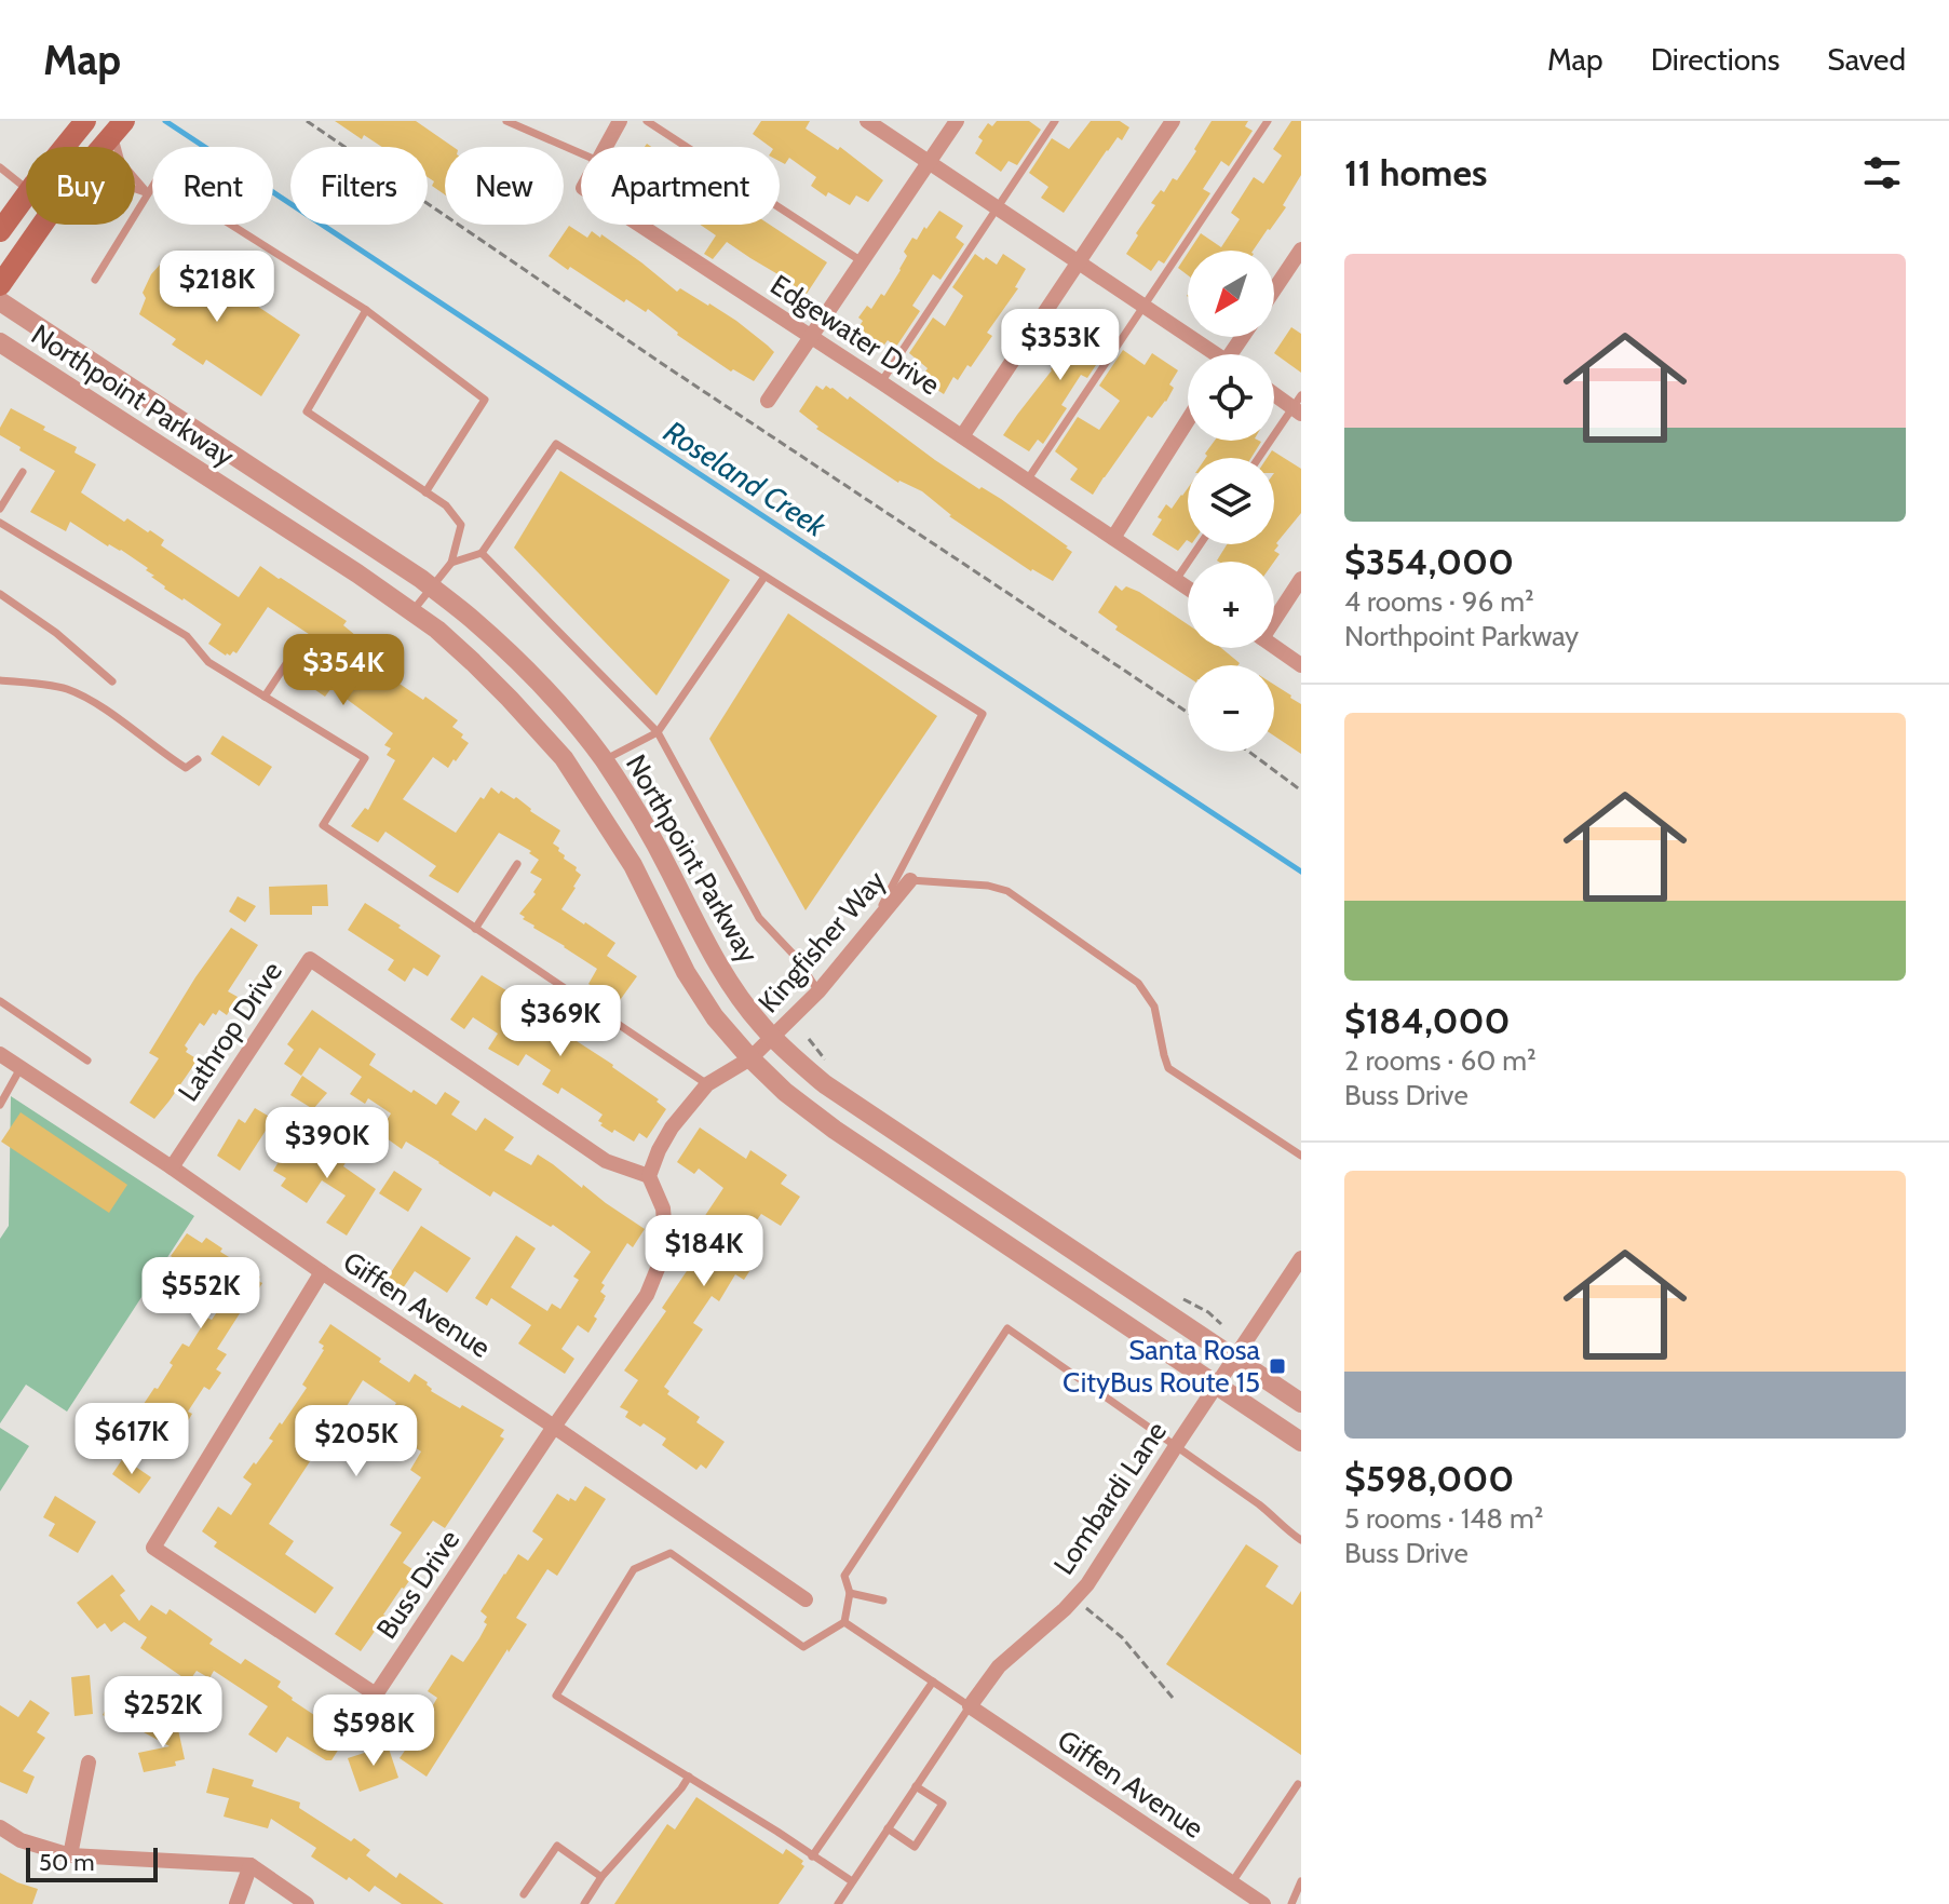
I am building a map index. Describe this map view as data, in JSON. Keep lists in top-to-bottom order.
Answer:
{
  "streets": {
    "street": [
      "Edgewater Drive",
      "Northpoint Parkway",
      "Kingfisher Way",
      "Lathrop Drive",
      "Giffen Avenue",
      "Lombardi Lane",
      "Buss Drive"
    ]
  },
  "crossings": [
    ["Northpoint Parkway", "Kingfisher Way"],
    ["Northpoint Parkway", "Lombardi Lane"],
    ["Lathrop Drive", "Giffen Avenue"],
    ["Lathrop Drive", "Buss Drive"],
    ["Giffen Avenue", "Lombardi Lane"],
    ["Giffen Avenue", "Buss Drive"]
  ],
  "water": ["Roseland Creek"],
  "places": {
    "transit": ["Santa Rosa CityBus Route 15"]
  },
  "scale_bar": "50 m",
  "north": "bottom left",
  "page": {
    "header": "Map",
    "nav": ["Map", "Directions", "Saved"],
    "heading": "11 homes",
    "chip": [
      "Buy",
      "Rent",
      "Filters",
      "New",
      "Apartment"
    ],
    "list": [
      {
        "name": "$354,000",
        "note": "4 rooms · 96 m² · Northpoint Parkway"
      },
      {
        "name": "$184,000",
        "note": "2 rooms · 60 m² · Buss Drive"
      },
      {
        "name": "$598,000",
        "note": "5 rooms · 148 m² · Buss Drive"
      }
    ],
    "map_buttons": ["+", "−"],
    "price": [
      "$218K",
      "$353K",
      "$354K",
      "$369K",
      "$390K",
      "$184K",
      "$552K",
      "$617K",
      "$205K",
      "$252K",
      "$598K"
    ],
    "scale": "50 m"
  }
}
